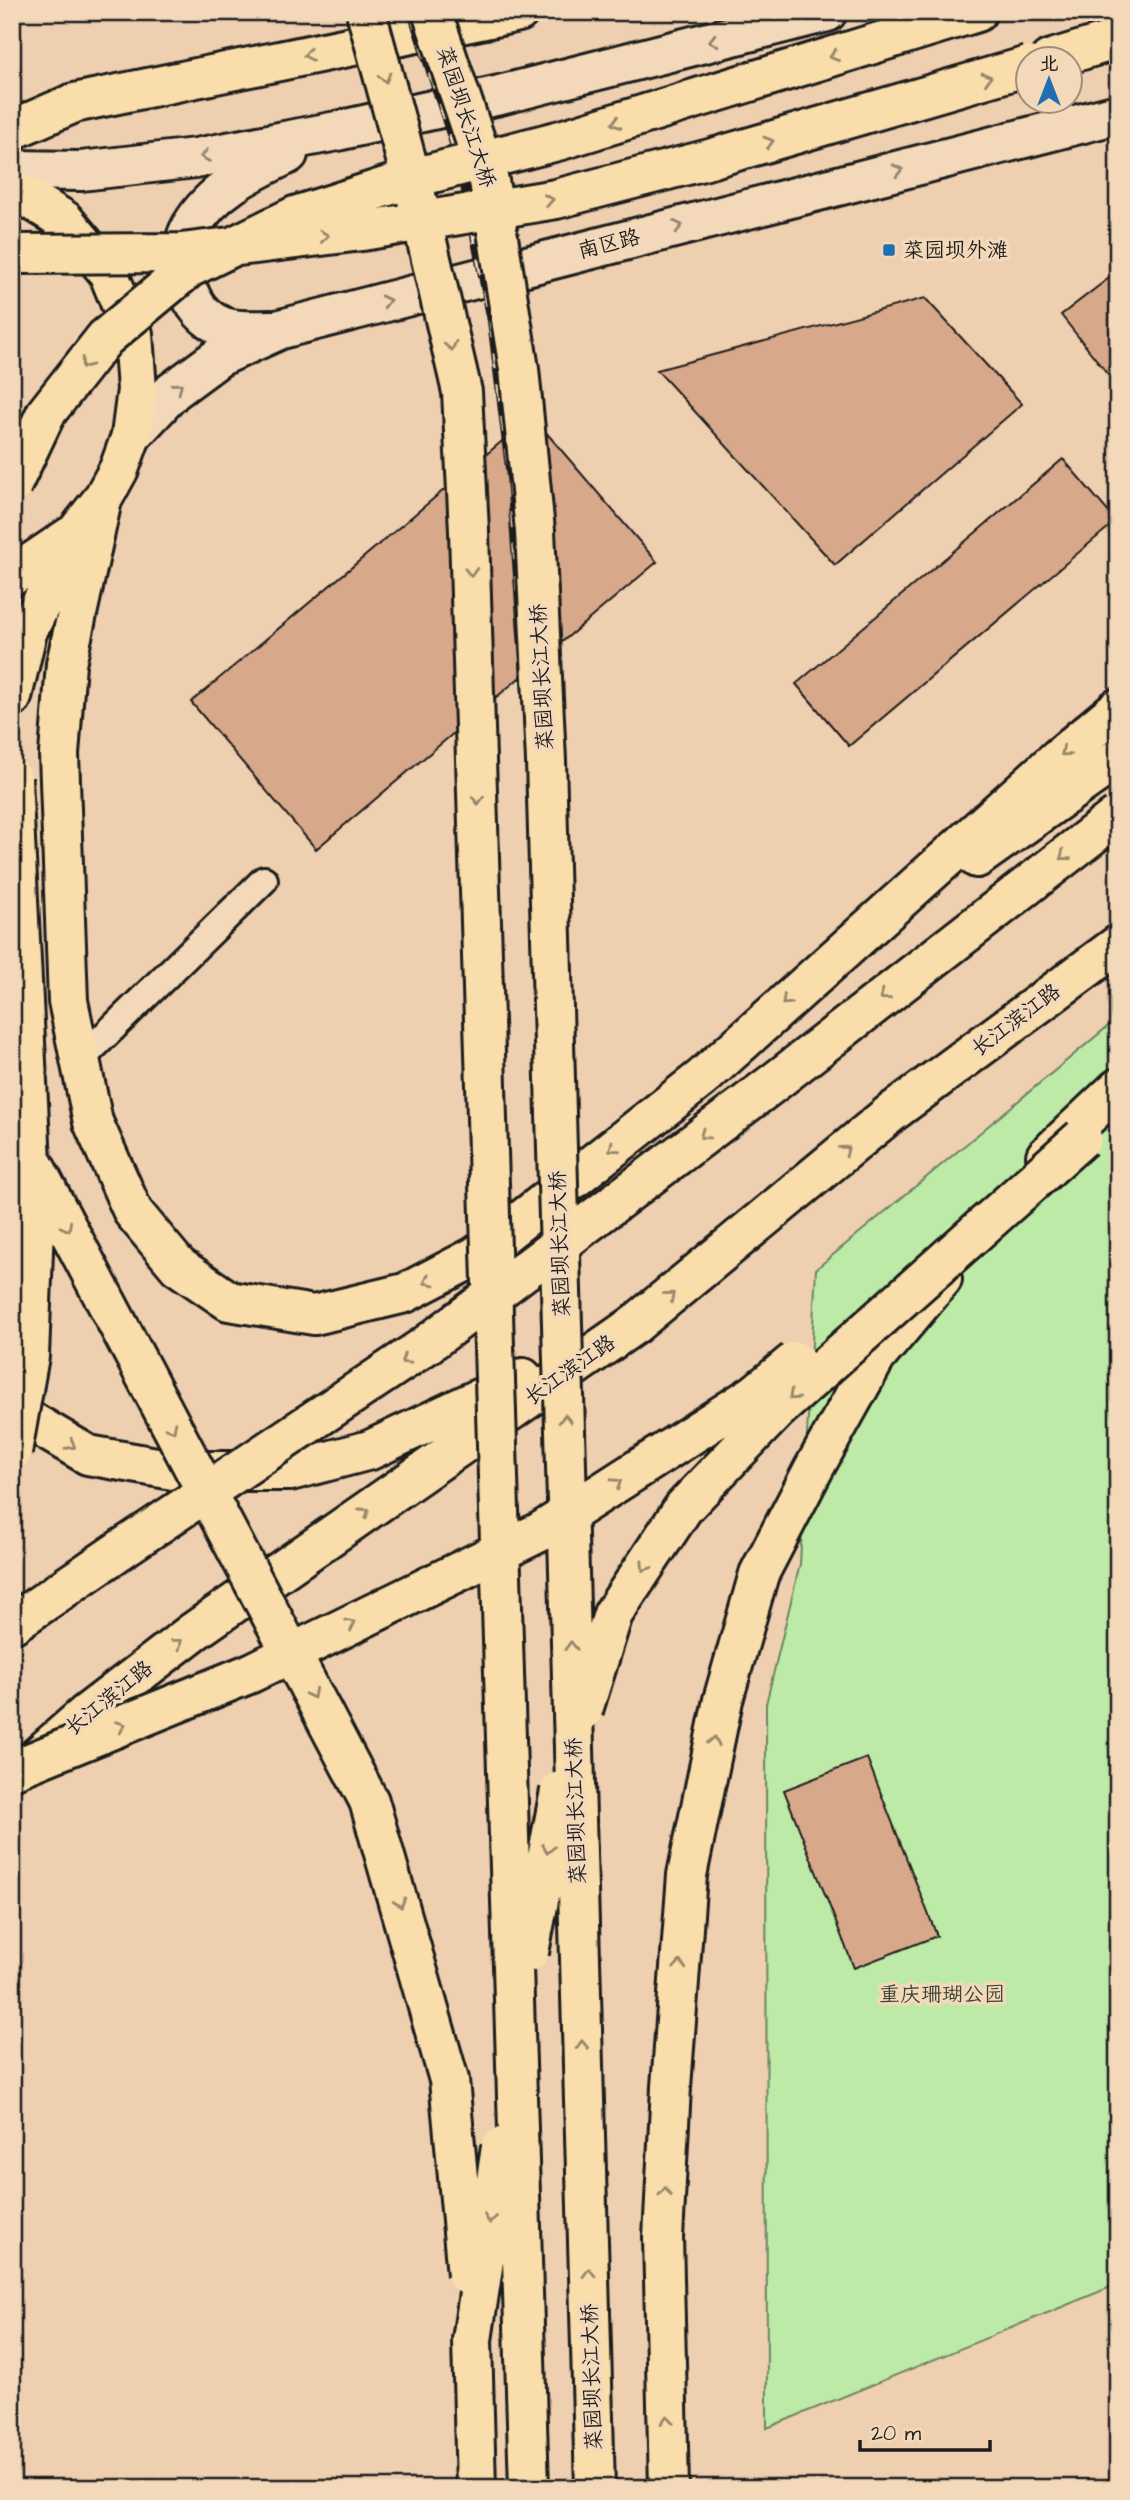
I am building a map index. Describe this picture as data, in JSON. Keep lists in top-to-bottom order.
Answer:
{
  "streets": {
    "main road": ["菜园坝长江大桥", "南区路", "长江滨江路"]
  },
  "parks": ["重庆珊瑚公园"],
  "places": {
    "transit": ["菜园坝外滩"]
  },
  "scale_bar": "20 m",
  "north": "top"
}
